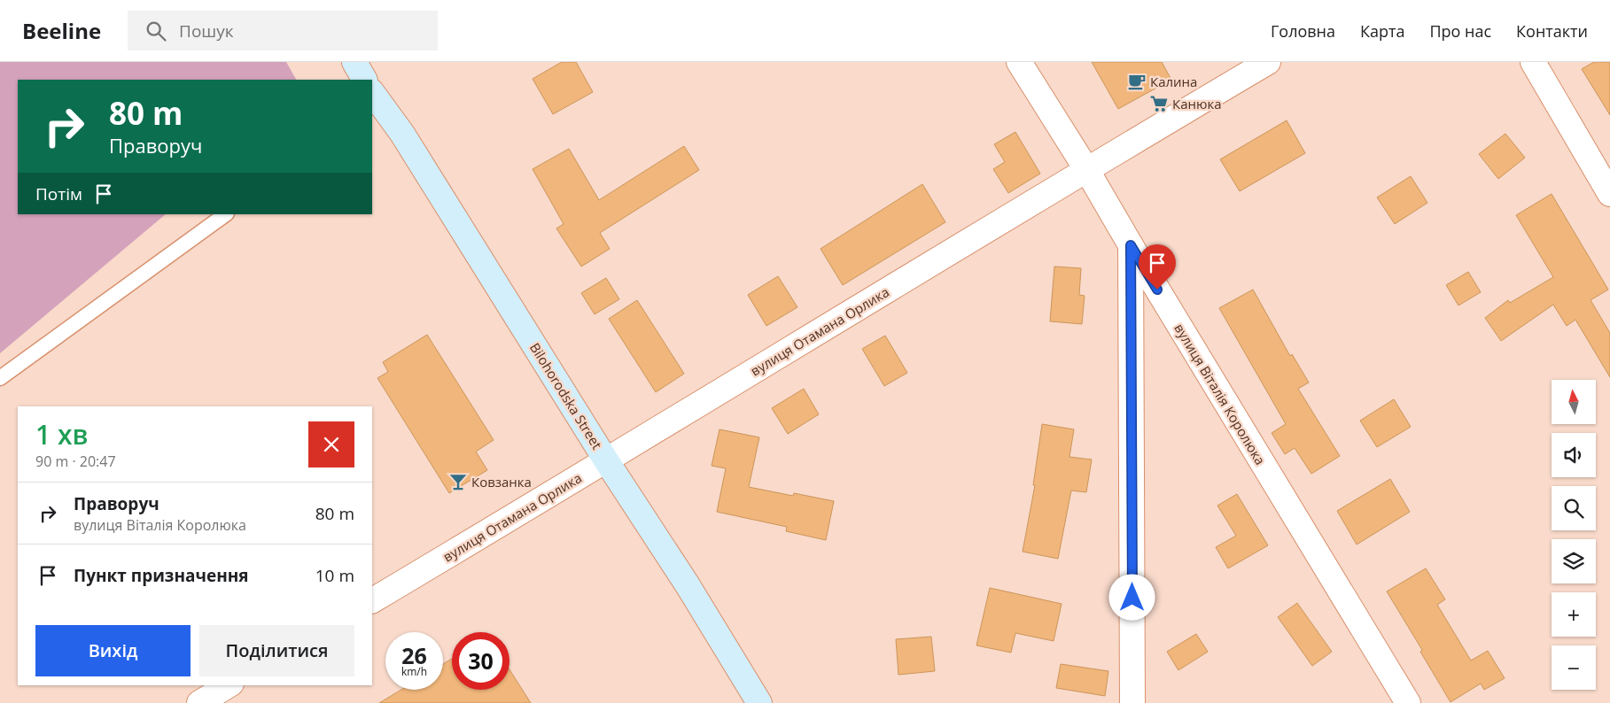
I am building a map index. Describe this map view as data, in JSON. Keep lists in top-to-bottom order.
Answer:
{
  "streets": {
    "street": ["вулиця Отамана Орлика", "вулиця Віталія Королюка", "Bilohorodska Street"]
  },
  "crossings": [
    ["вулиця Отамана Орлика", "вулиця Віталія Королюка"],
    ["вулиця Отамана Орлика", "Bilohorodska Street"]
  ],
  "places": {
    "cafe": ["Калина"],
    "supermarket": ["Канюка"],
    "bar": ["Ковзанка"]
  },
  "north": "top",
  "page": {
    "header": "Beeline",
    "search": "Пошук",
    "nav": [
      "Головна",
      "Карта",
      "Про нас",
      "Контакти"
    ],
    "turn": ["80 m", "Праворуч"],
    "then": "Потім",
    "map_buttons": ["+", "−"],
    "heading": ["1 хв", "90 m · 20:47"],
    "list": [
      {
        "name": "Праворуч",
        "note": "вулиця Віталія Королюка",
        "value": "80 m"
      },
      {
        "name": "Пункт призначення",
        "value": "10 m"
      }
    ],
    "buttons": ["Вихід", "Поділитися"],
    "speed": "26 km/h",
    "limit": "30"
  }
}
